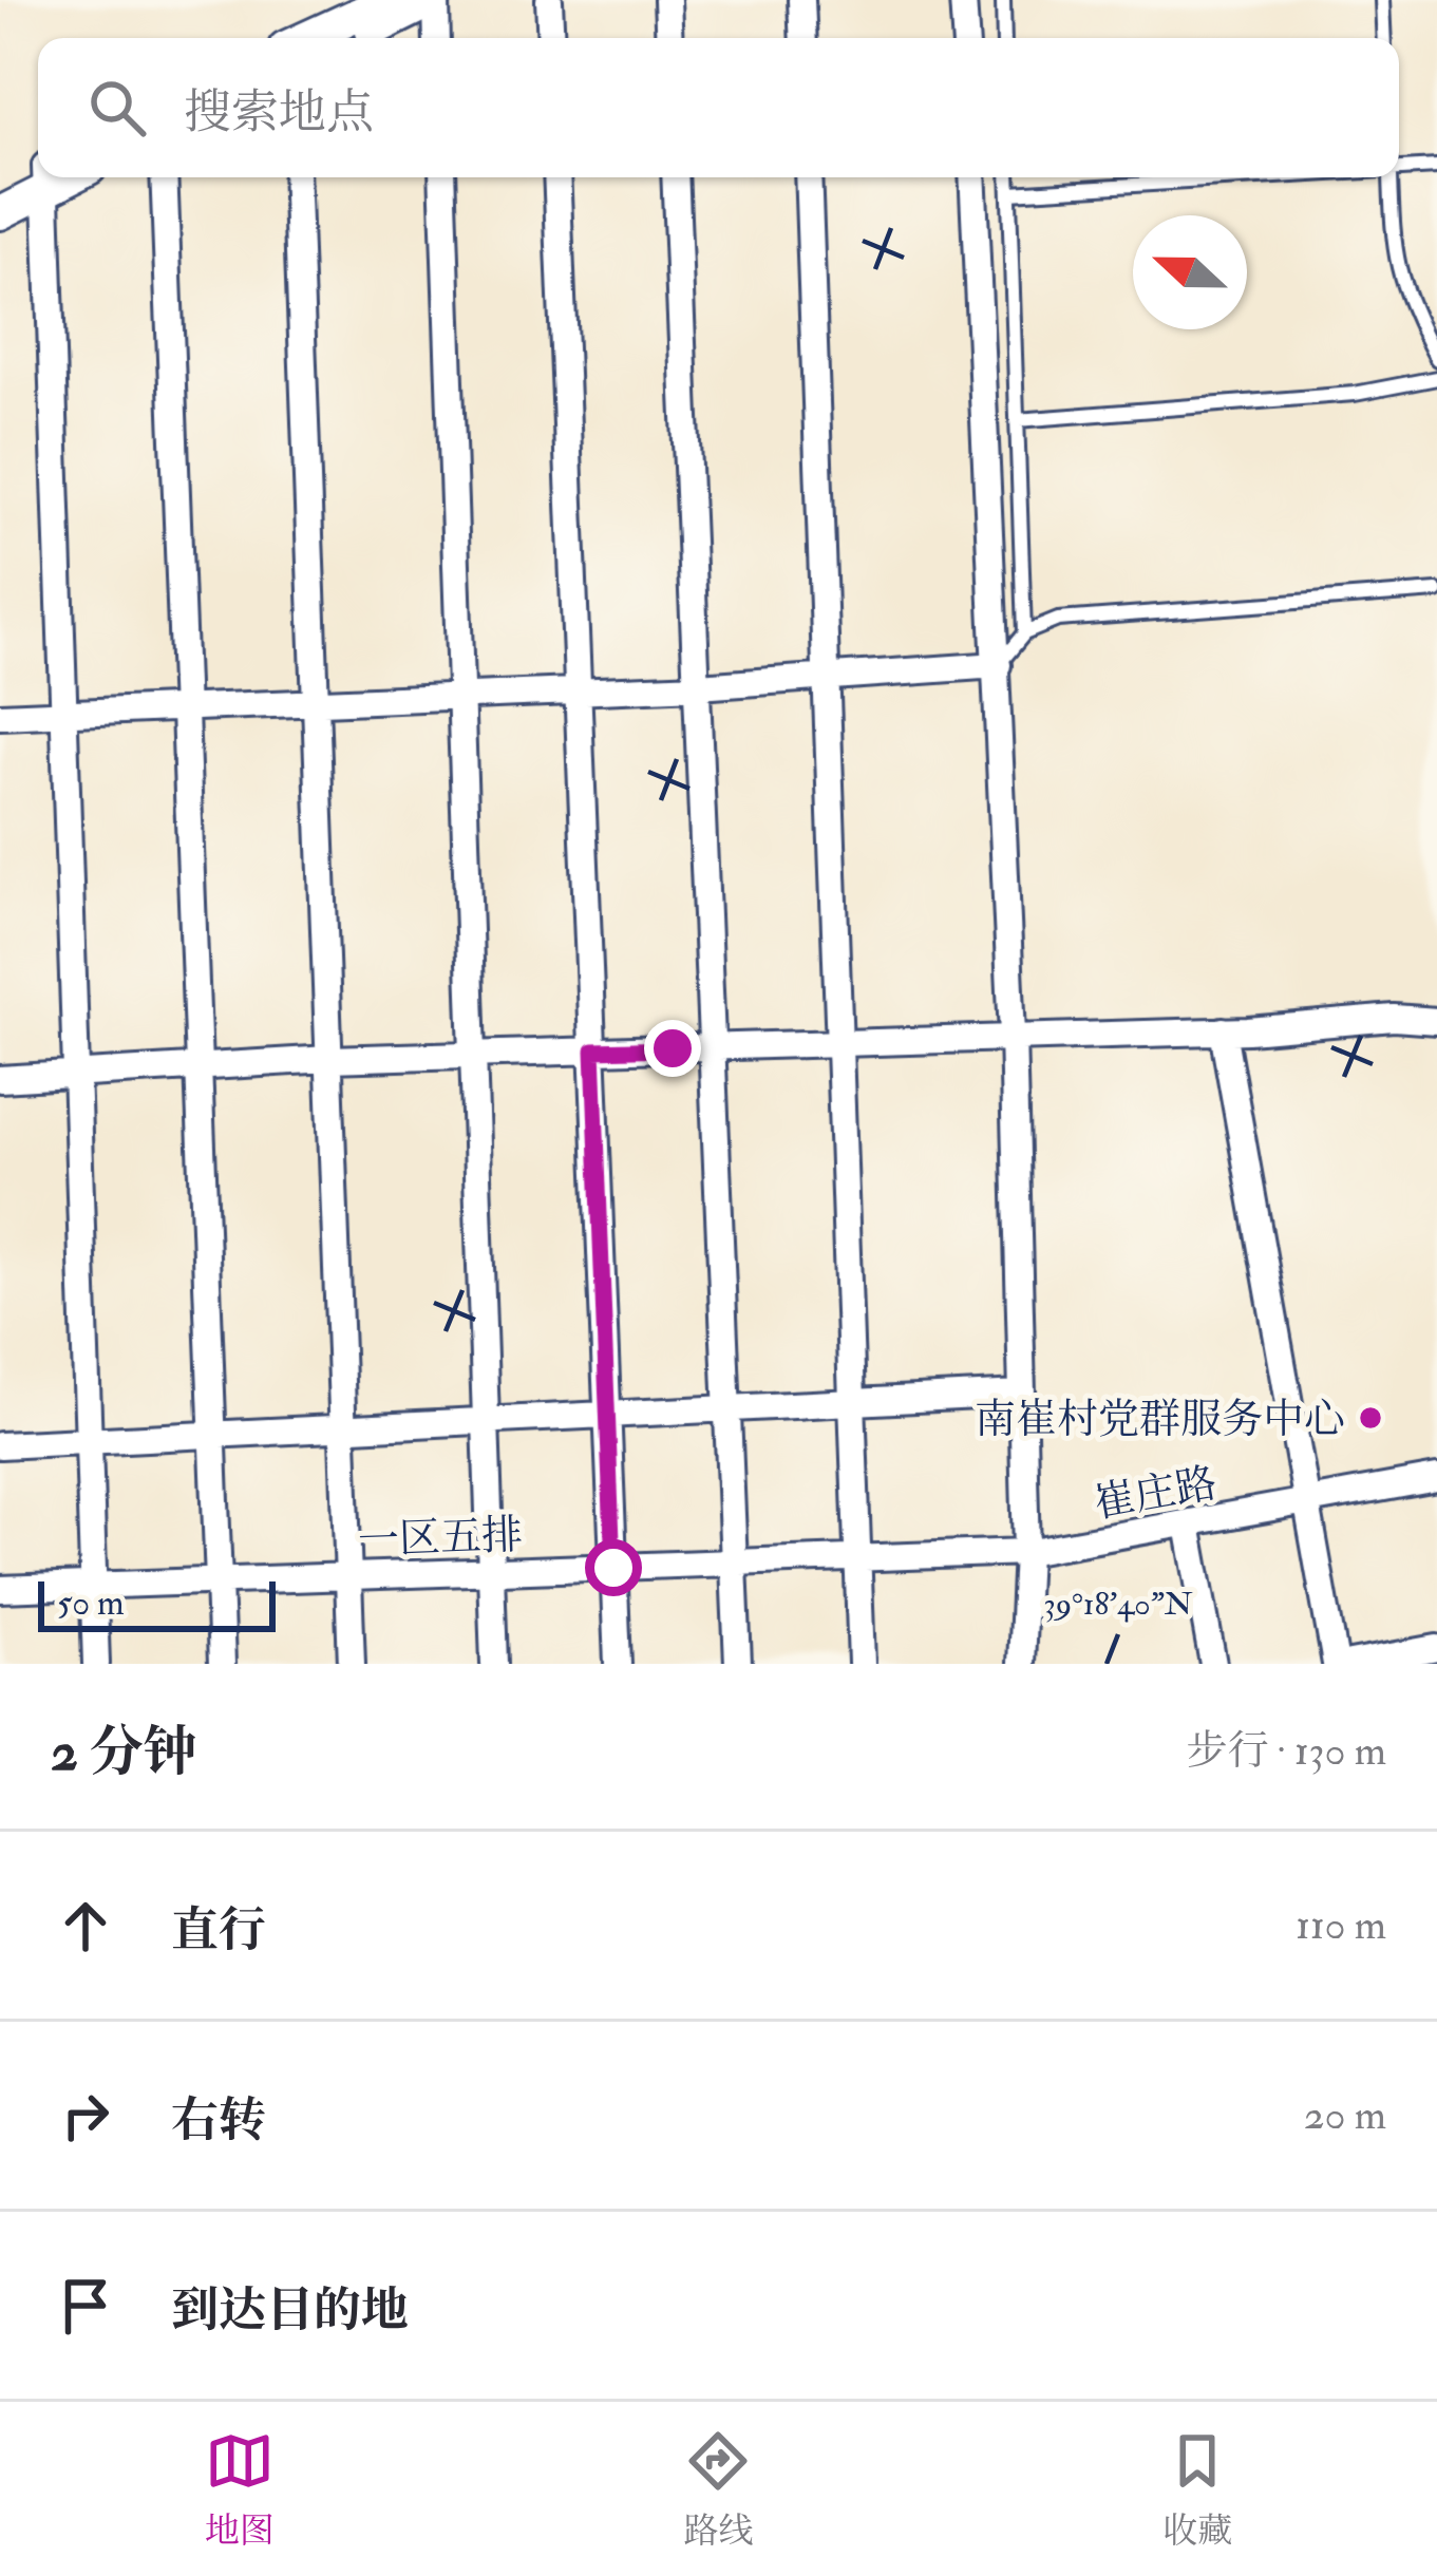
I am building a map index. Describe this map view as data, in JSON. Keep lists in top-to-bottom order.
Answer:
{
  "streets": {
    "street": ["崔庄路", "一区五排"]
  },
  "crossings": [
    ["崔庄路", "一区五排"]
  ],
  "places": ["南崔村党群服务中心"],
  "scale_bar": "50 m",
  "north": "left",
  "page": {
    "search": "搜索地点",
    "scale": "50 m",
    "heading": ["2 分钟", "步行 · 130 m"],
    "list": [
      ["直行", "110 m"],
      ["右转", "20 m"],
      "到达目的地"
    ],
    "nav": ["地图", "路线", "收藏"]
  },
  "coordinates": ["39°18'40\"N"]
}
